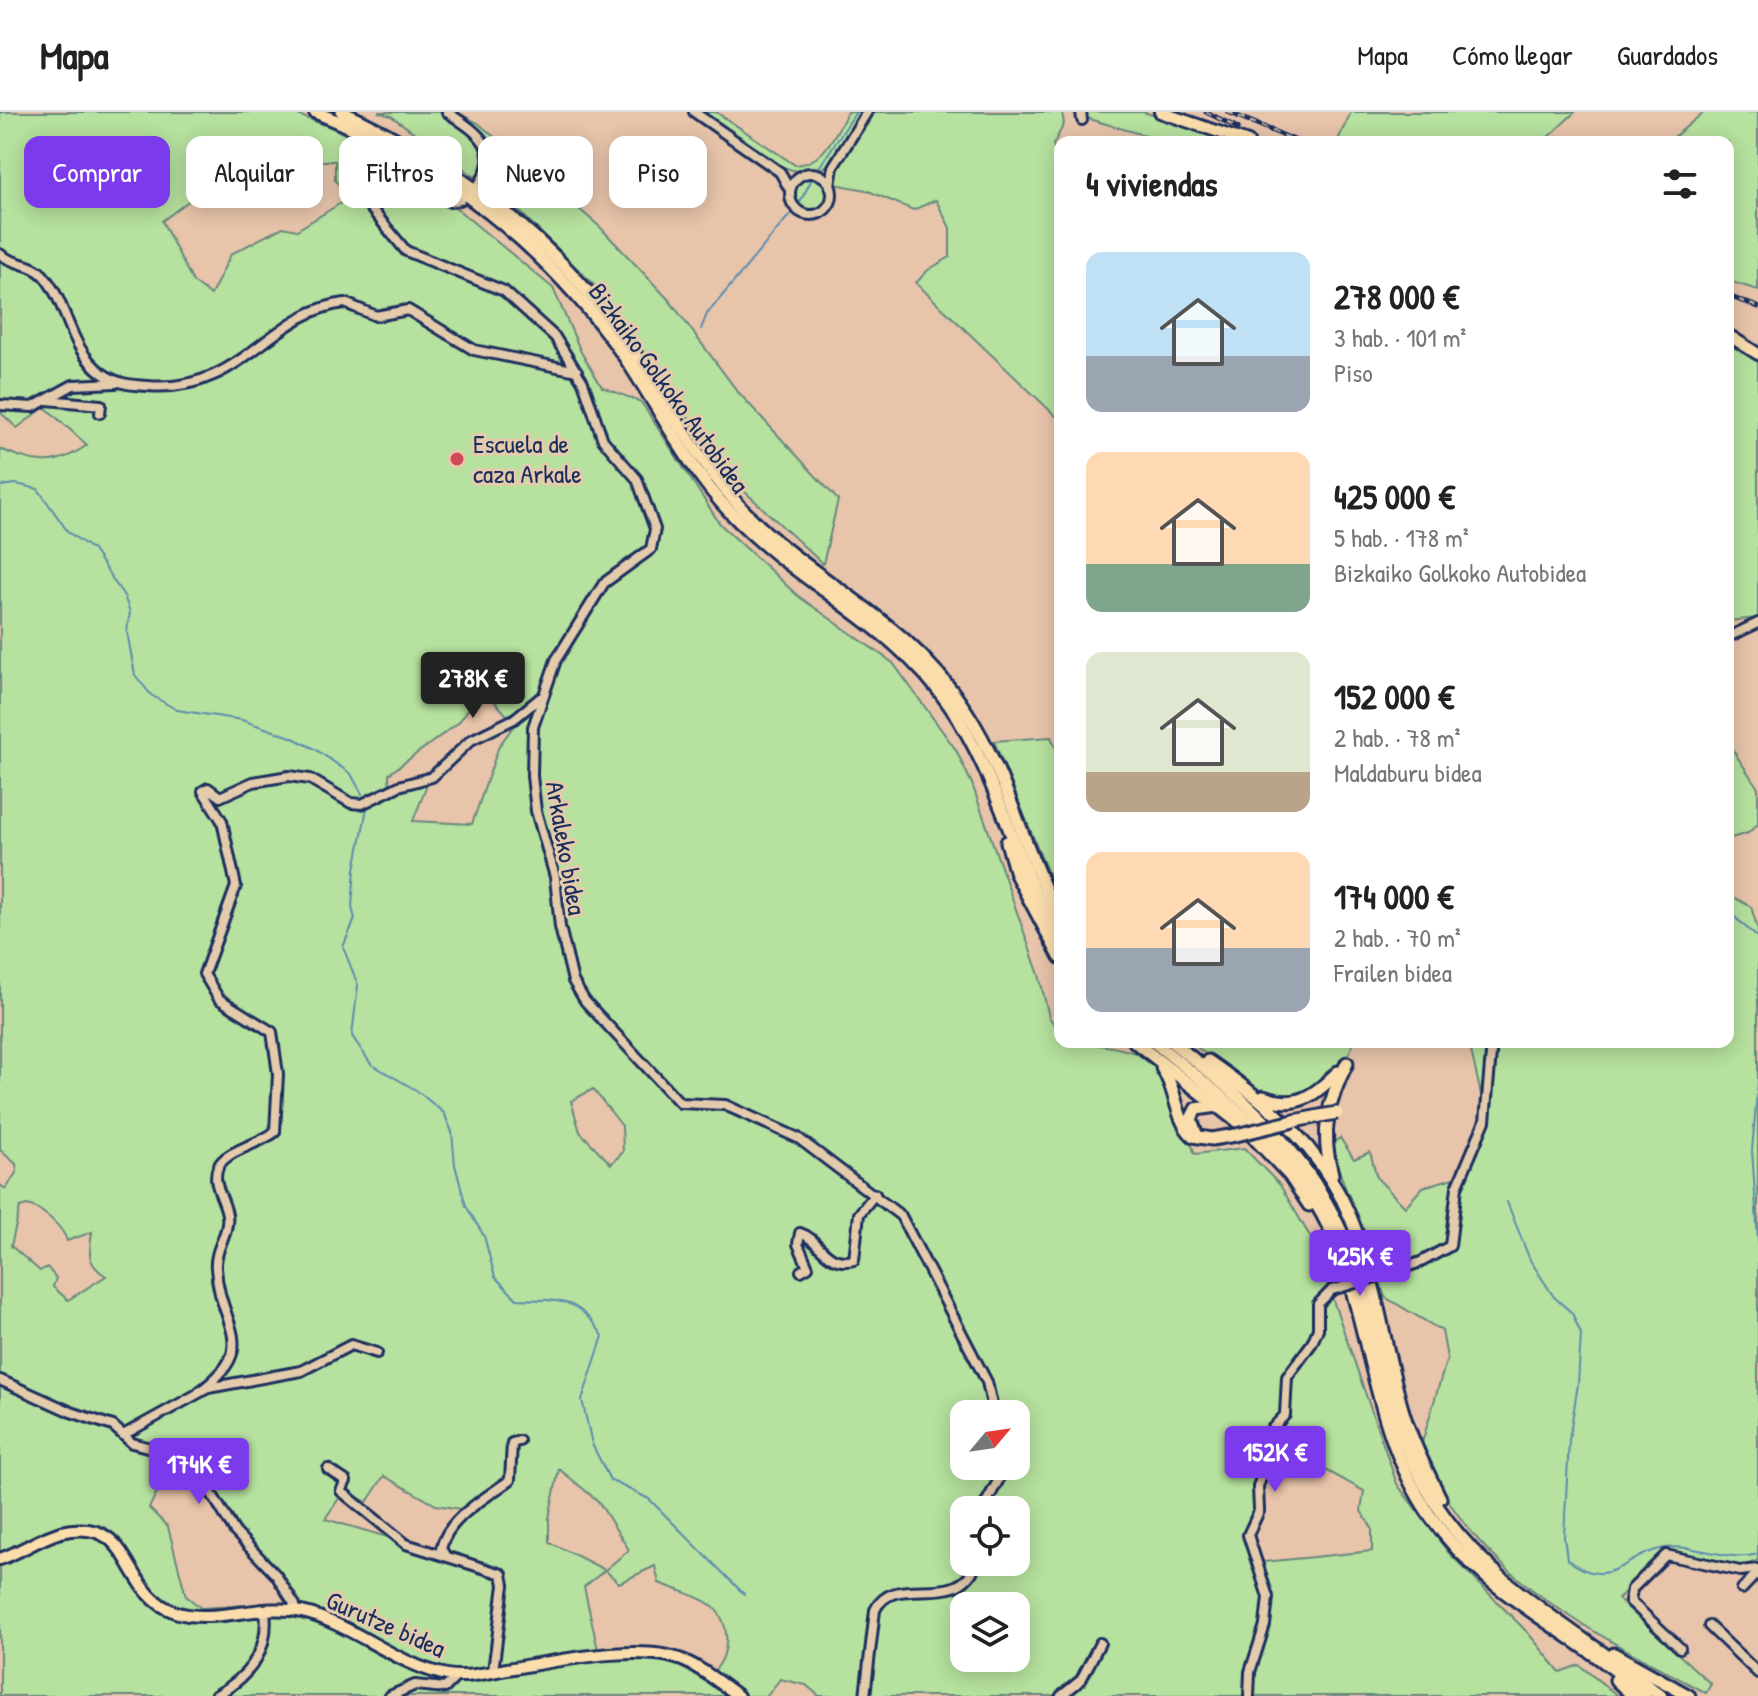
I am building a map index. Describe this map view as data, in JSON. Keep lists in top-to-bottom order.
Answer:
{
  "streets": {
    "highway": ["Bizkaiko Golkoko Autobidea"],
    "main road": ["Gurutze bidea"],
    "street": ["Arkaleko bidea"]
  },
  "places": ["Escuela de caza Arkale"],
  "north": "top right",
  "page": {
    "header": "Mapa",
    "nav": ["Mapa", "Cómo llegar", "Guardados"],
    "chip": [
      "Comprar",
      "Alquilar",
      "Filtros",
      "Nuevo",
      "Piso"
    ],
    "heading": "4 viviendas",
    "list": [
      {
        "name": "278 000 €",
        "note": "3 hab. · 101 m² · Piso"
      },
      {
        "name": "425 000 €",
        "note": "5 hab. · 178 m² · Bizkaiko Golkoko Autobidea"
      },
      {
        "name": "152 000 €",
        "note": "2 hab. · 78 m² · Maldaburu bidea"
      },
      {
        "name": "174 000 €",
        "note": "2 hab. · 70 m² · Frailen bidea"
      }
    ],
    "price": [
      "278K €",
      "425K €",
      "152K €",
      "174K €"
    ]
  }
}
